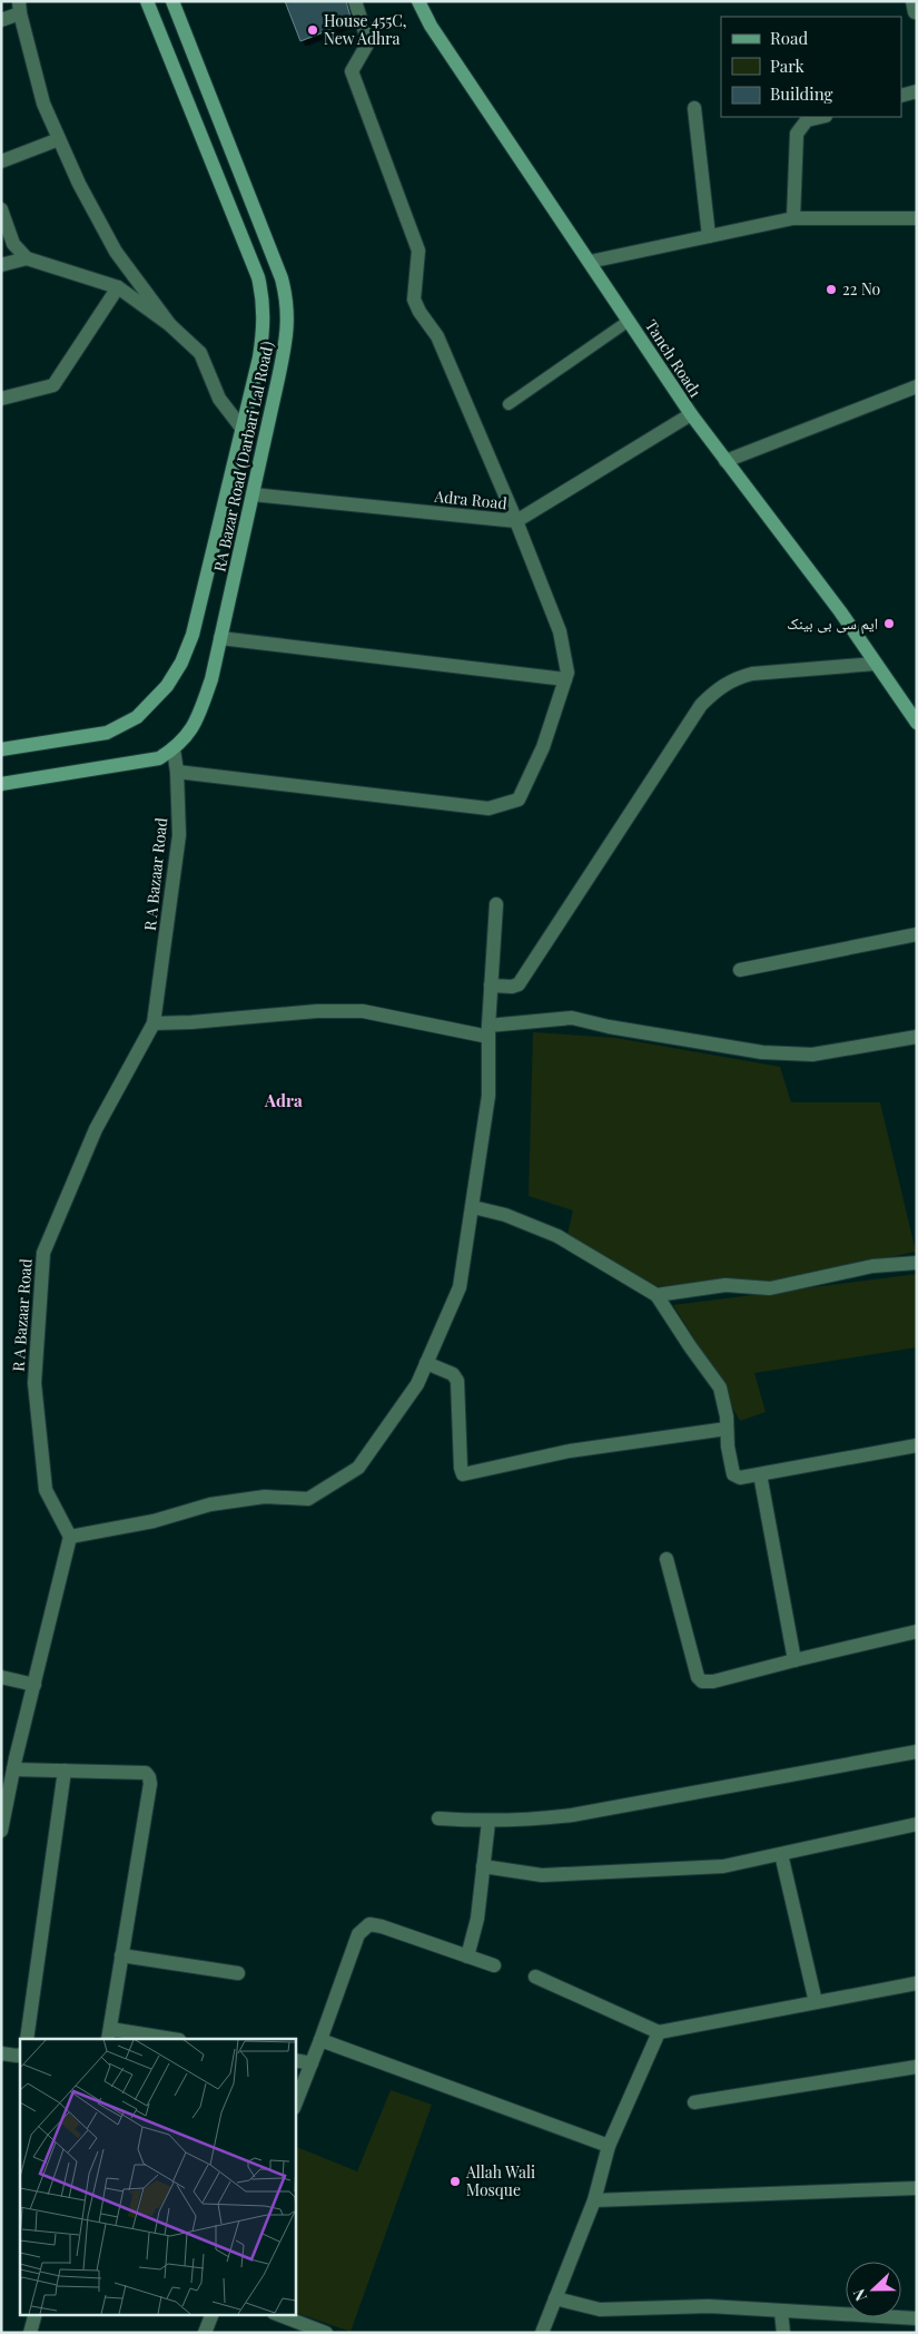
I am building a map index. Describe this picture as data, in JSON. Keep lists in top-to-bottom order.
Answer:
{
  "streets": {
    "main road": ["Tanch Road1", "RA Bazar Road (Darbari Lal Road)"],
    "street": ["Adra Road", "R A Bazaar Road"]
  },
  "crossings": [
    ["Tanch Road1", "Adra Road"],
    ["RA Bazar Road (Darbari Lal Road)", "Adra Road"],
    ["RA Bazar Road (Darbari Lal Road)", "R A Bazaar Road"]
  ],
  "districts": ["Adra"],
  "places": [
    "House 455C, New Adhra",
    "22 No",
    "ایم سی بی بینک",
    "Allah Wali Mosque"
  ],
  "legend": ["Road", "Park", "Building"],
  "north": "left"
}
